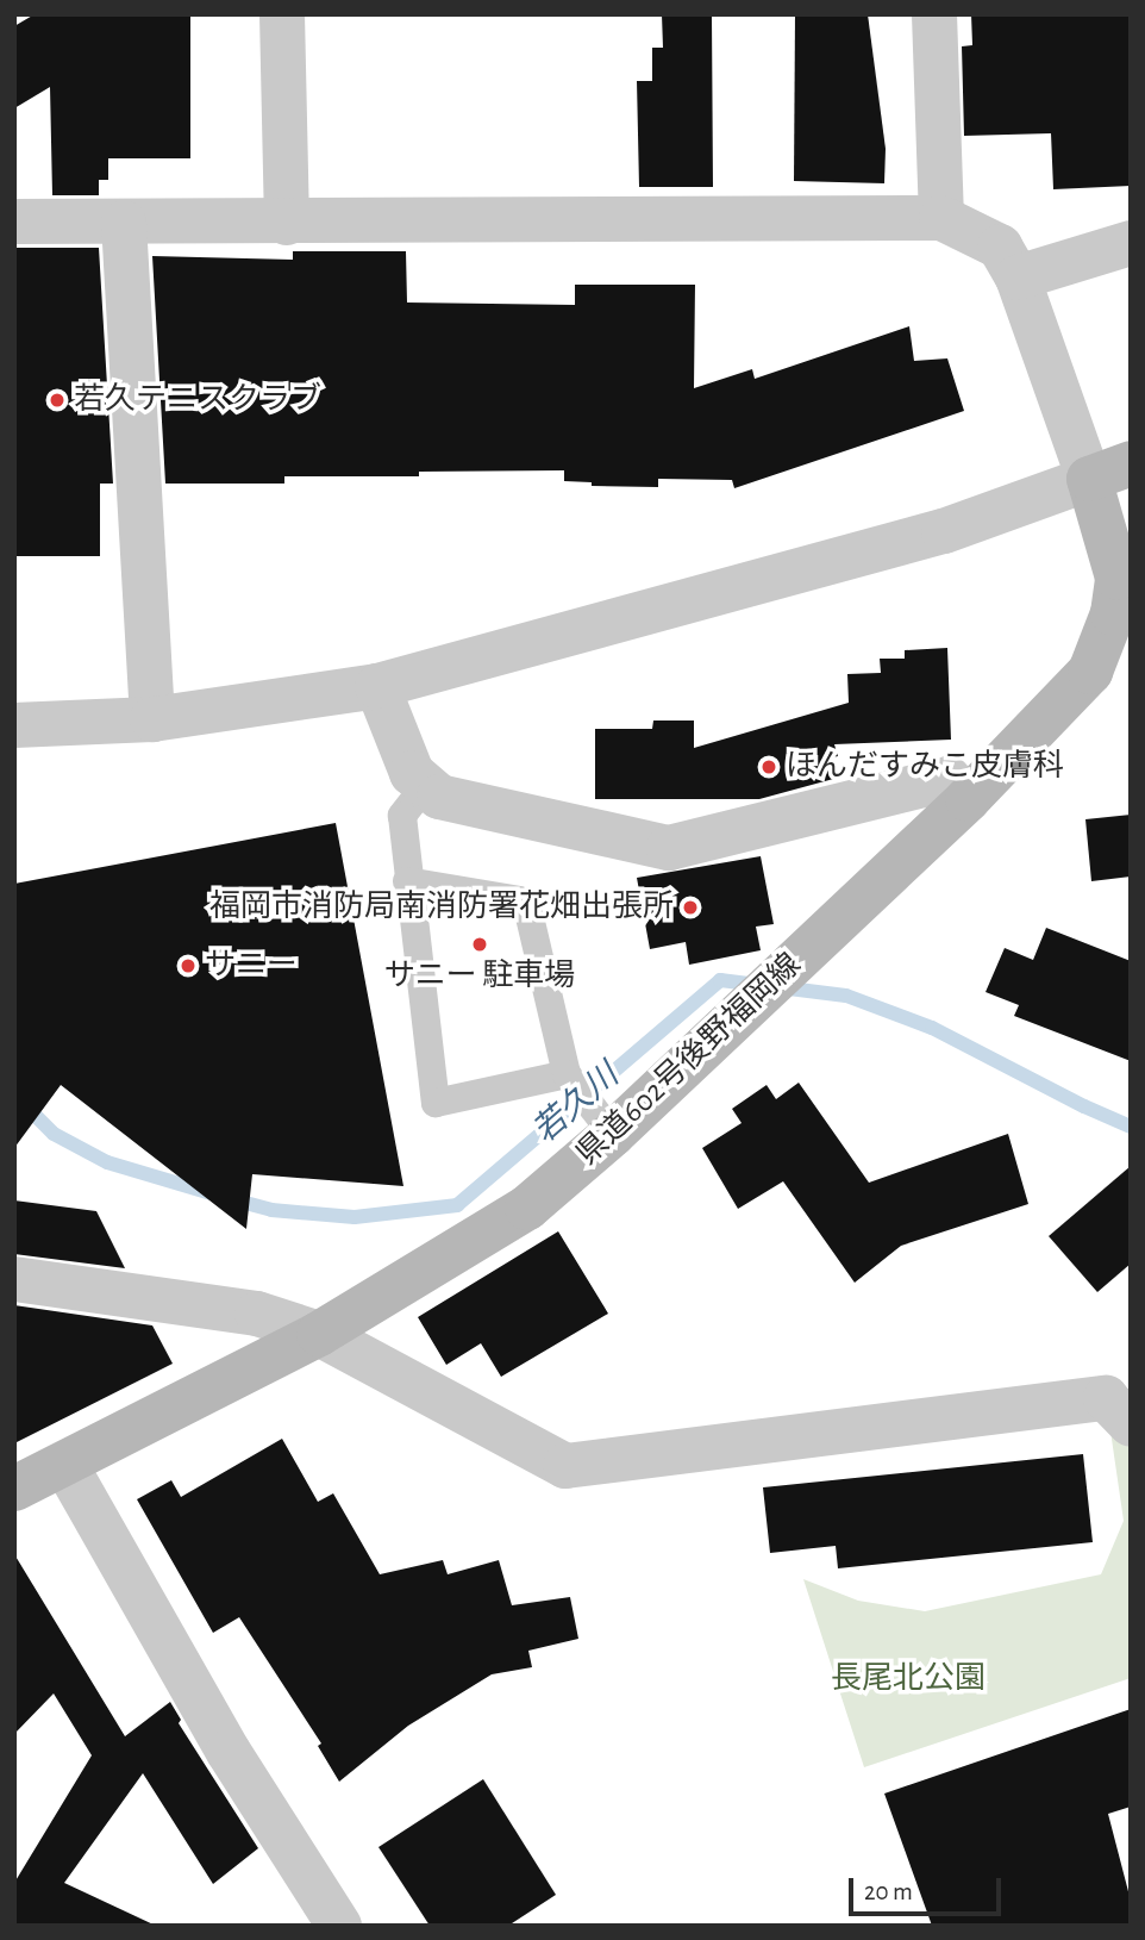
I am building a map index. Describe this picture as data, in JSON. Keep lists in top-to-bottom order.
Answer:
{
  "streets": {
    "main road": ["県道602号後野福岡線"]
  },
  "water": ["若久川"],
  "parks": ["長尾北公園"],
  "places": [
    "若久テニスクラブ",
    "ほんだすみこ皮膚科",
    "福岡市消防局南消防署花畑出張所",
    "サニー 駐車場",
    "サニー"
  ],
  "scale_bar": "20 m"
}
